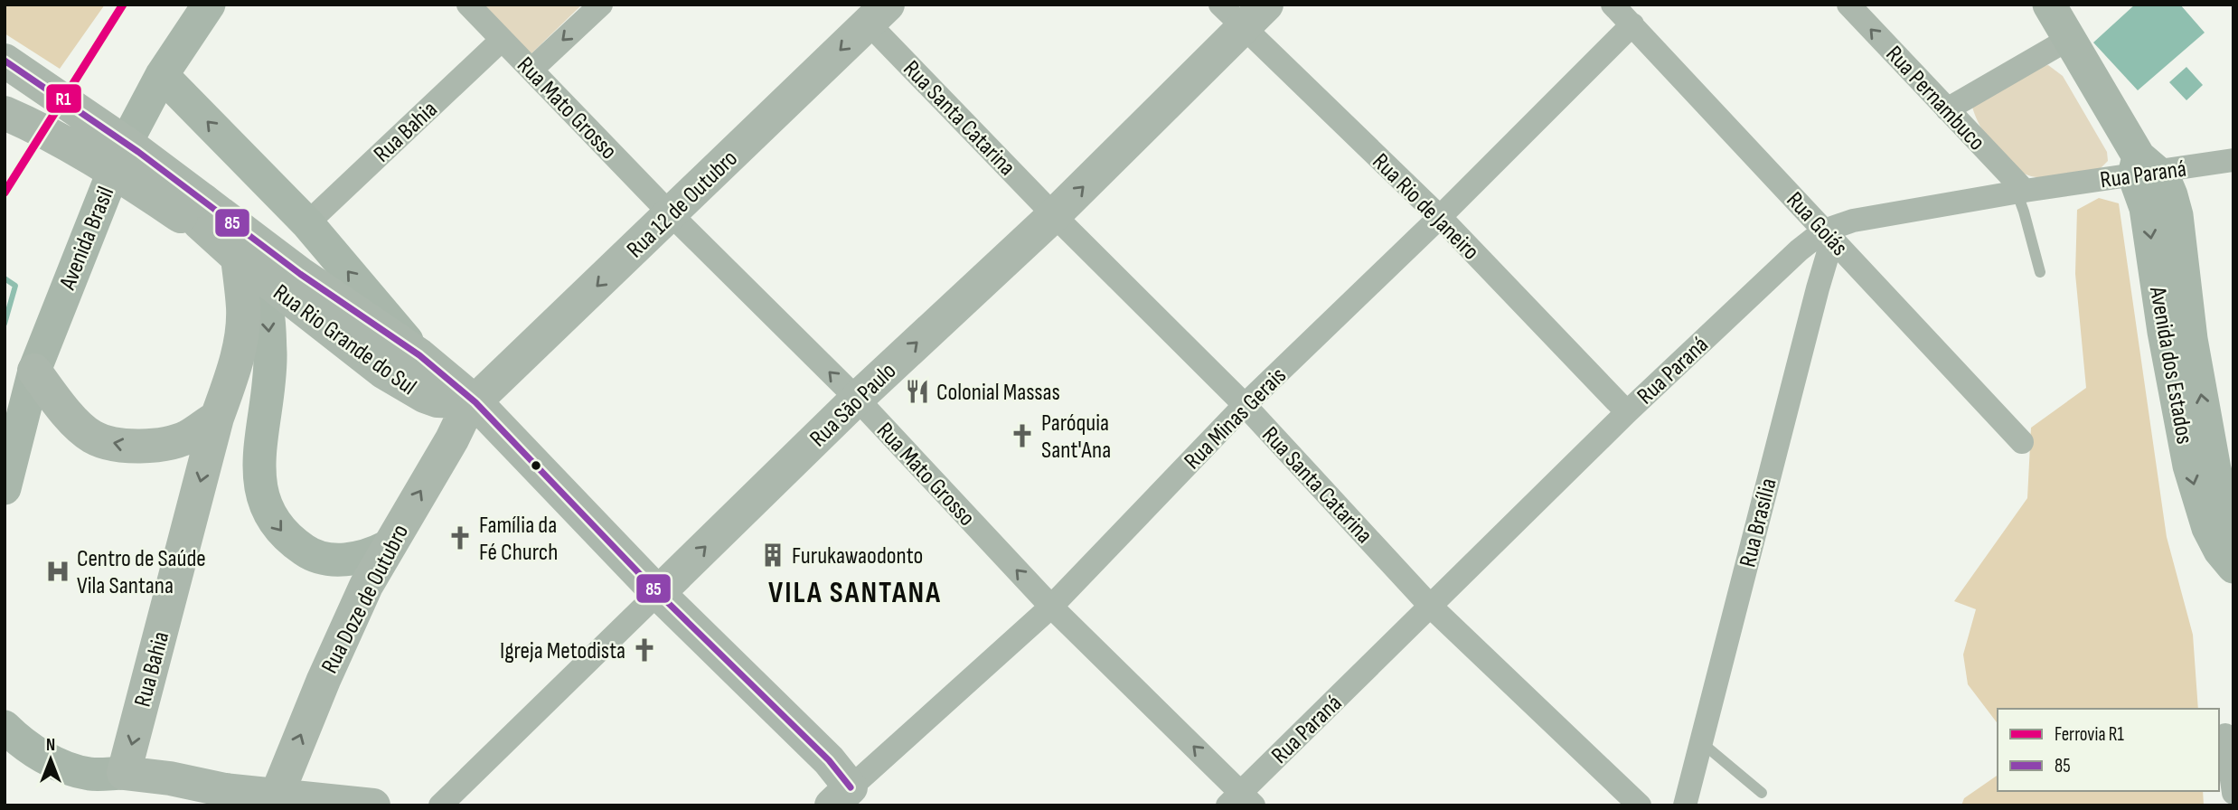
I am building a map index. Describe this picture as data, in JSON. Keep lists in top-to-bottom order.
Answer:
{
  "streets": {
    "main road": [
      "Rua Bahia",
      "Rua 12 de Outubro",
      "Avenida Brasil",
      "Rua Rio Grande do Sul",
      "Avenida dos Estados",
      "Rua São Paulo",
      "Rua Doze de Outubro"
    ],
    "street": [
      "Rua Pernambuco",
      "Rua Mato Grosso",
      "Rua Santa Catarina",
      "Rua Paraná",
      "Rua Rio de Janeiro",
      "Rua Goiás",
      "Rua Minas Gerais",
      "Rua Brasília"
    ]
  },
  "crossings": [
    ["Rua Pernambuco", "Rua Paraná"],
    ["Rua Mato Grosso", "Rua Bahia"],
    ["Rua Mato Grosso", "Rua Paraná"],
    ["Rua Mato Grosso", "Rua 12 de Outubro"],
    ["Rua Mato Grosso", "Rua São Paulo"],
    ["Rua Mato Grosso", "Rua Minas Gerais"],
    ["Rua Santa Catarina", "Rua Paraná"],
    ["Rua Santa Catarina", "Rua 12 de Outubro"],
    ["Rua Santa Catarina", "Rua São Paulo"],
    ["Rua Santa Catarina", "Rua Minas Gerais"],
    ["Rua Bahia", "Rua Rio Grande do Sul"],
    ["Rua Paraná", "Rua Rio de Janeiro"],
    ["Rua Paraná", "Rua Goiás"],
    ["Rua Paraná", "Avenida dos Estados"],
    ["Rua Paraná", "Rua Brasília"],
    ["Rua 12 de Outubro", "Rua Rio Grande do Sul"],
    ["Rua 12 de Outubro", "Rua Doze de Outubro"],
    ["Rua Rio de Janeiro", "Rua São Paulo"],
    ["Rua Rio de Janeiro", "Rua Minas Gerais"],
    ["Rua Goiás", "Rua Minas Gerais"],
    ["Rua Goiás", "Rua Brasília"],
    ["Avenida Brasil", "Rua Rio Grande do Sul"],
    ["Rua Rio Grande do Sul", "Rua Doze de Outubro"]
  ],
  "one_way": [
    "Rua Pernambuco",
    "Rua Mato Grosso",
    "Rua Bahia",
    "Rua 12 de Outubro",
    "Rua São Paulo",
    "Rua Doze de Outubro"
  ],
  "districts": ["VILA SANTANA"],
  "places": {
    "restaurant": ["Colonial Massas"],
    "church": ["Paróquia Sant'Ana", "Família da Fé Church", "Igreja Metodista"],
    "building": ["Furukawaodonto"],
    "hospital": ["Centro de Saúde Vila Santana"]
  },
  "lines": ["rail line R1", "transit line 85"],
  "legend": ["Ferrovia R1", "85"],
  "north": "top"
}
